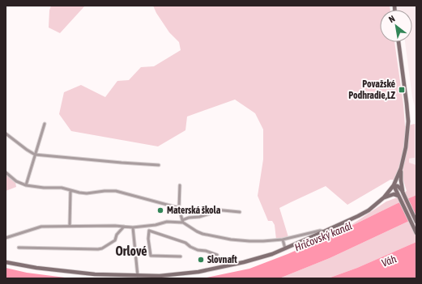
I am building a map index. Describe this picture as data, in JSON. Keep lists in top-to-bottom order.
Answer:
{
  "districts": ["Orlové"],
  "water": ["Hričovský kanál", "Váh"],
  "places": {
    "transit": ["Považské Podhradie,LZ"],
    "other": ["Materská škola", "Slovnaft"]
  },
  "north": "top left"
}
